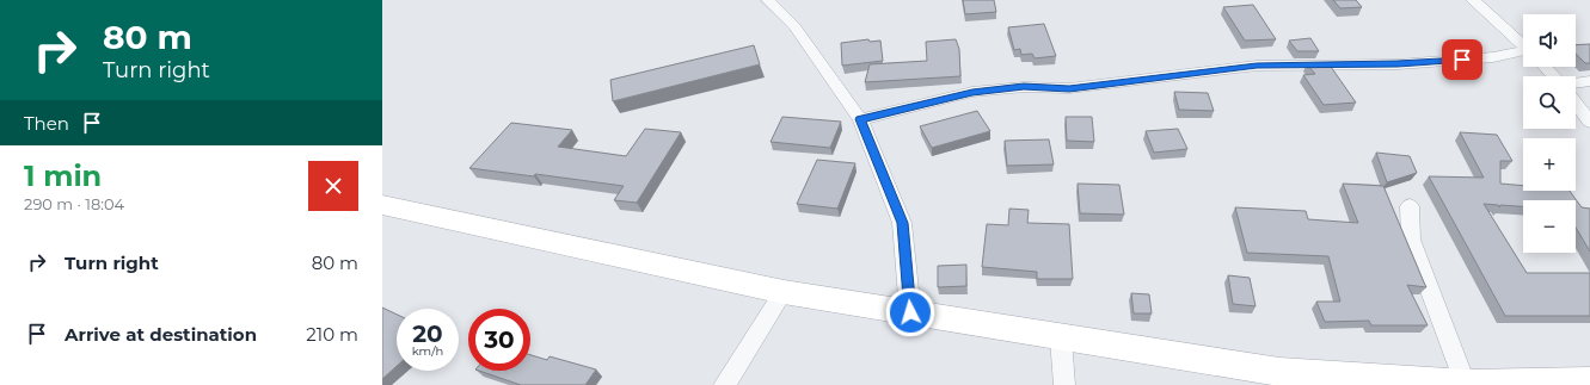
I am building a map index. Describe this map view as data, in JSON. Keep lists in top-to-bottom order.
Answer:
{
  "page": {
    "turn": ["80 m", "Turn right"],
    "map_buttons": ["+", "−"],
    "then": "Then",
    "heading": ["1 min", "290 m · 18:04"],
    "list": [
      {
        "name": "Turn right",
        "value": "80 m"
      },
      {
        "name": "Arrive at destination",
        "value": "210 m"
      }
    ],
    "speed": "20 km/h",
    "limit": "30"
  }
}
